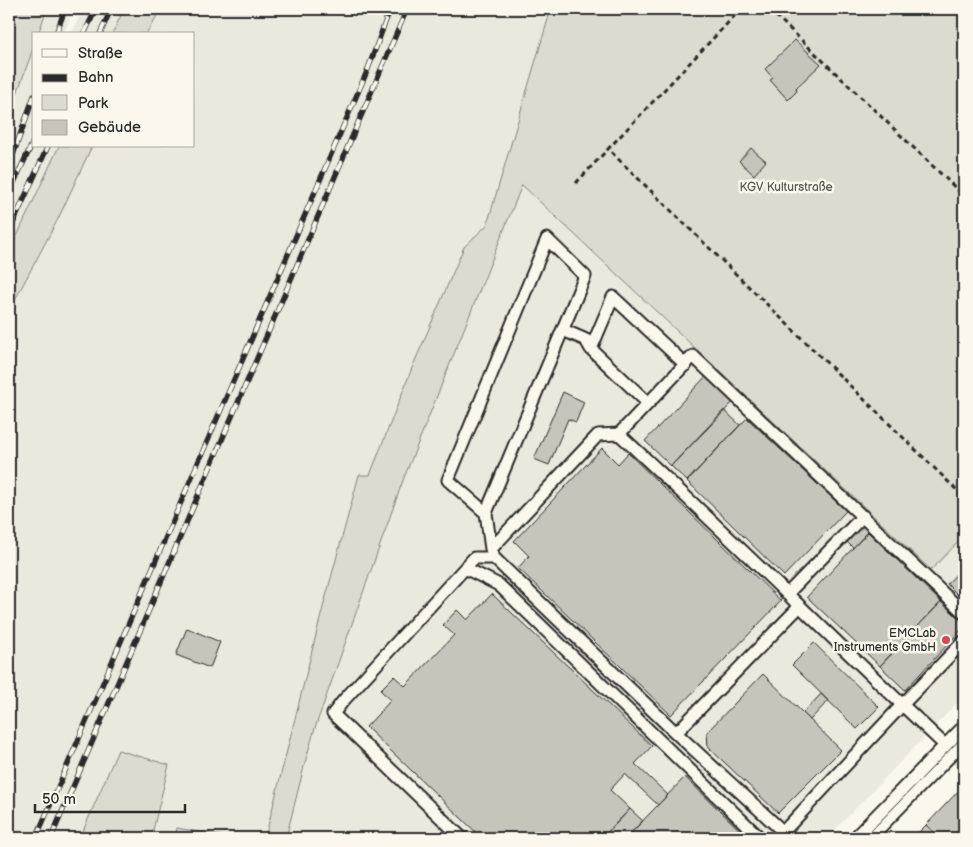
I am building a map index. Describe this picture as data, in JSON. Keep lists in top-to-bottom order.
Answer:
{
  "parks": ["KGV Kulturstraße"],
  "places": ["EMCLab Instruments GmbH"],
  "legend": [
    "Straße",
    "Bahn",
    "Park",
    "Gebäude"
  ],
  "scale_bar": "50 m"
}
